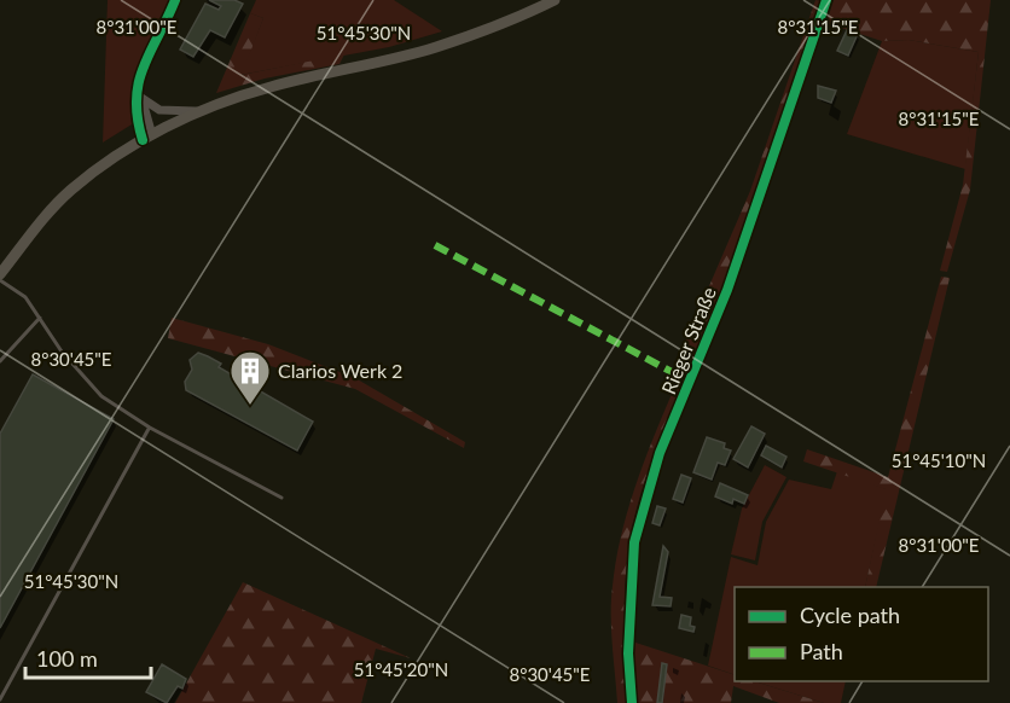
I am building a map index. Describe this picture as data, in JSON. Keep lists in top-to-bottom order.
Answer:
{
  "streets": {
    "street": ["Rieger Straße"]
  },
  "places": {
    "building": ["Clarios Werk 2"]
  },
  "legend": ["Cycle path", "Path"],
  "scale_bar": "100 m",
  "coordinates": [
    "8°31'15\"E",
    "8°31'00\"E",
    "51°45'30\"N",
    "8°30'45\"E",
    "51°45'10\"N",
    "51°45'20\"N"
  ]
}
